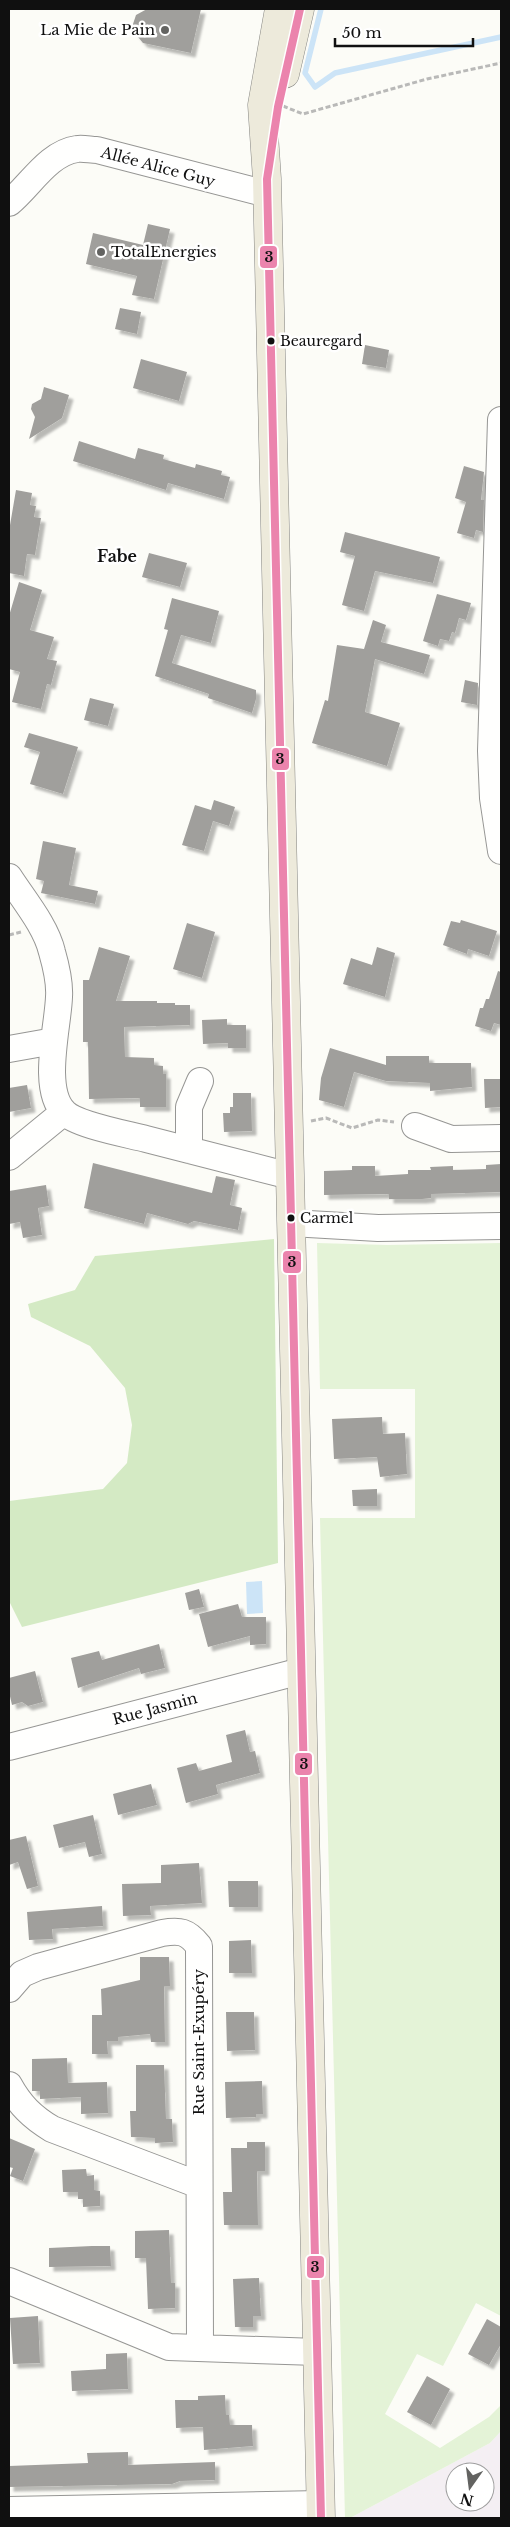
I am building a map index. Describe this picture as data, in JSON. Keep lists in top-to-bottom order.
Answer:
{
  "streets": {
    "street": ["Allée Alice Guy", "Rue Jasmin", "Rue Saint-Exupéry"]
  },
  "districts": ["Fabe"],
  "places": [
    "La Mie de Pain",
    "TotalEnergies",
    "Beauregard",
    "Carmel"
  ],
  "lines": ["transit line 3"],
  "scale_bar": "50 m",
  "north": "bottom"
}
